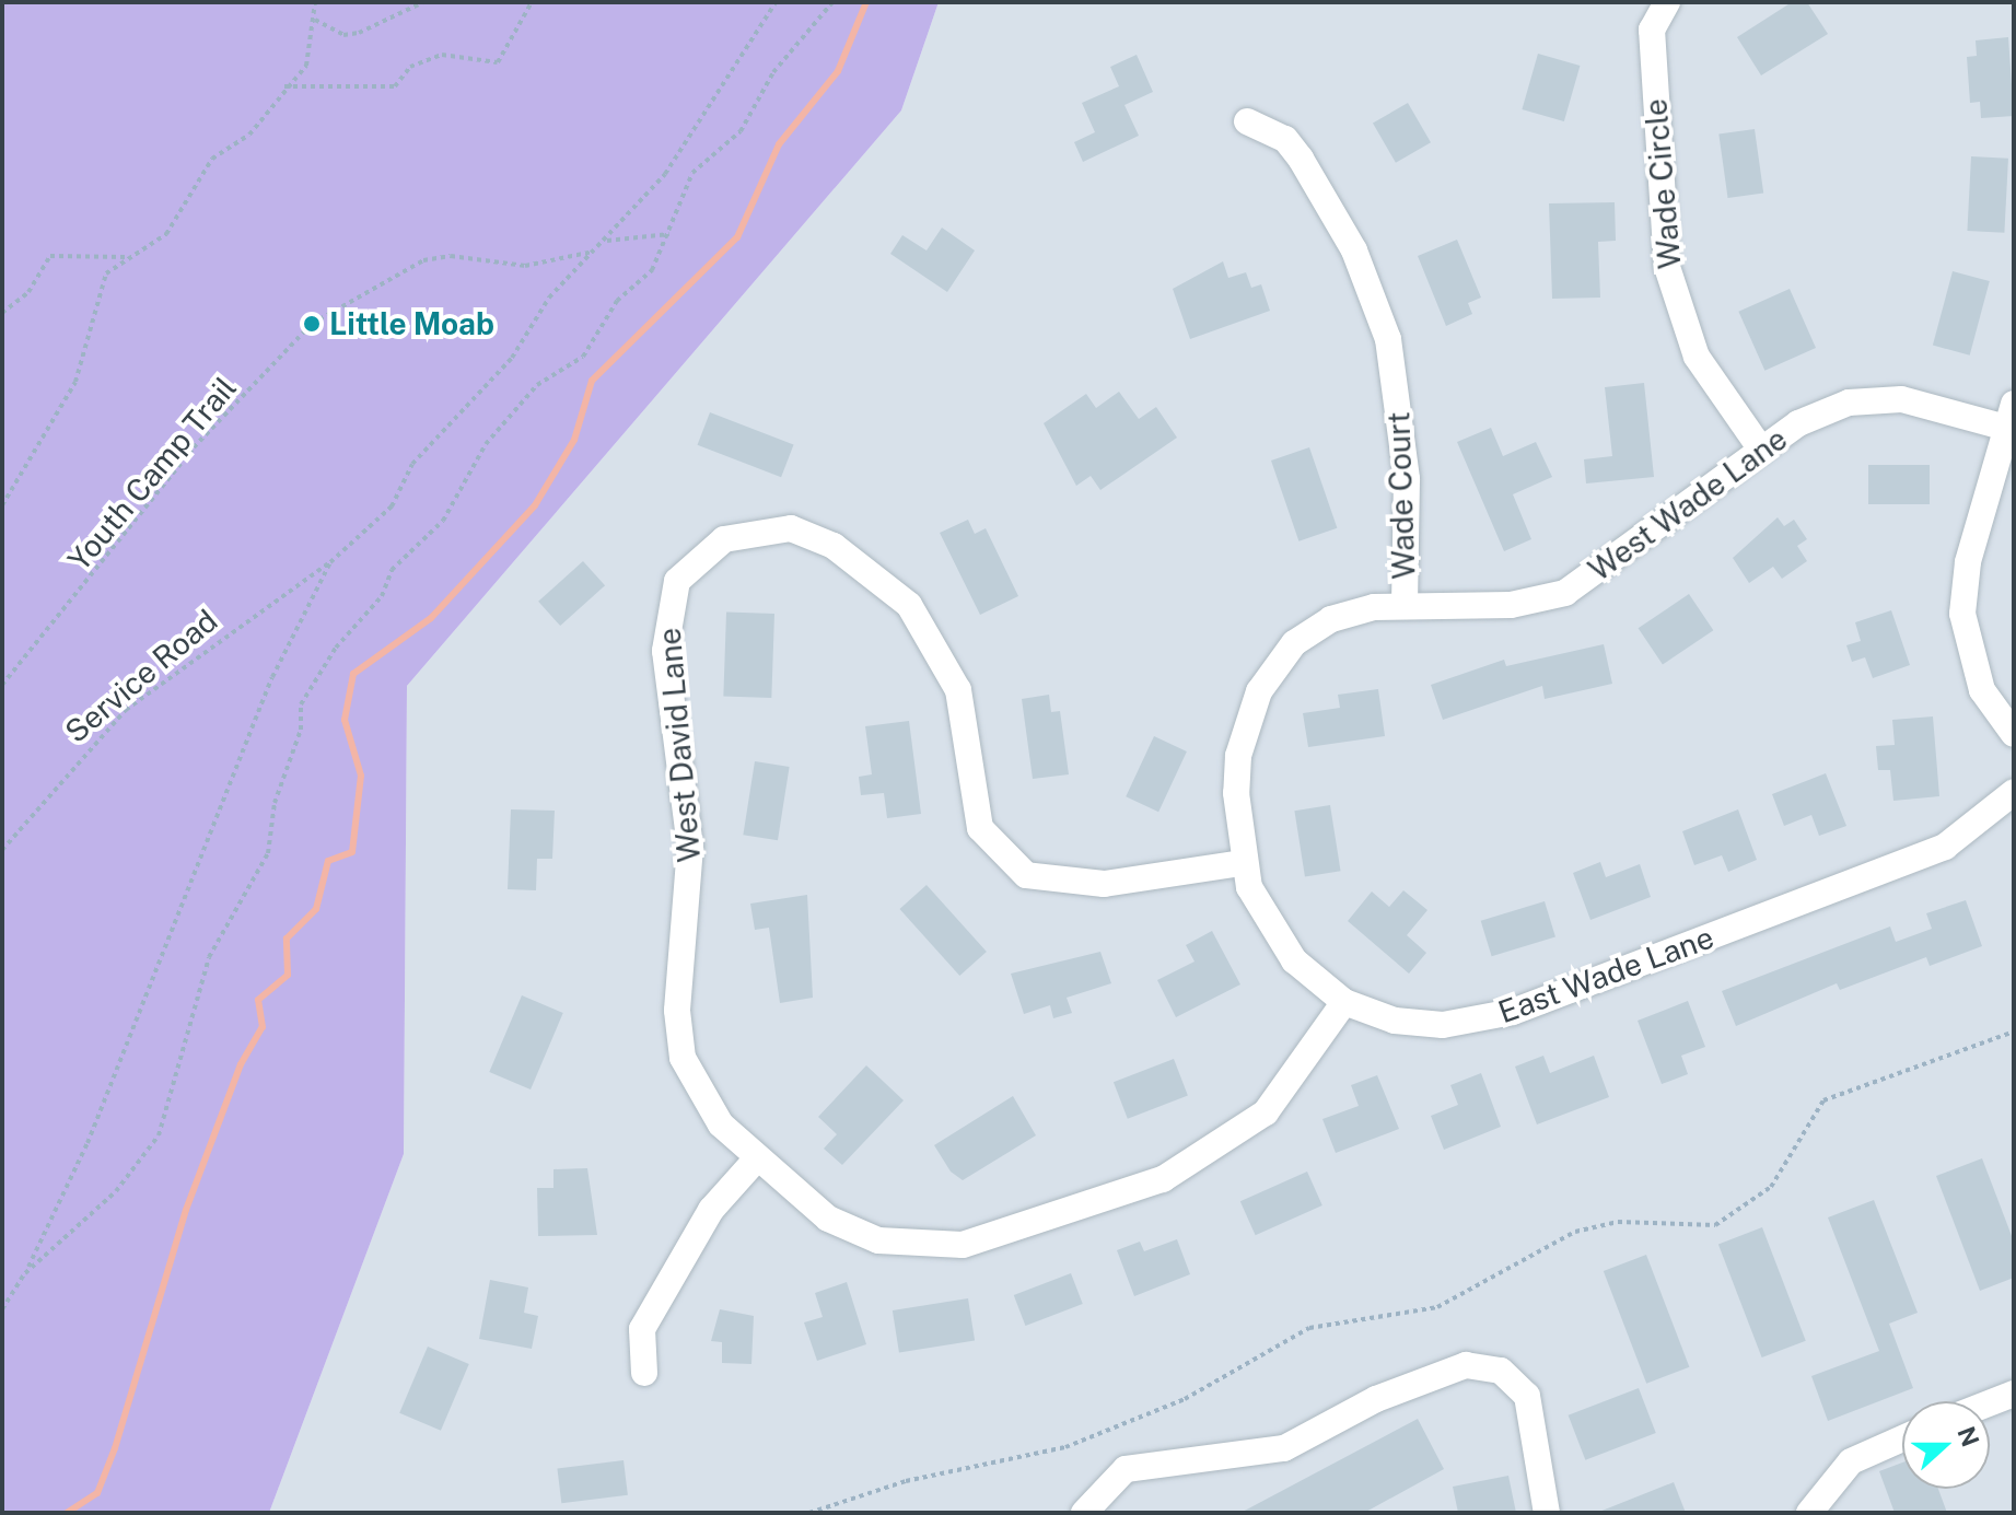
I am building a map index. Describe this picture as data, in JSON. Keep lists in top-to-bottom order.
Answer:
{
  "streets": {
    "street": [
      "Wade Circle",
      "Wade Court",
      "West Wade Lane",
      "West David Lane",
      "East Wade Lane"
    ],
    "path": ["Youth Camp Trail", "Service Road"]
  },
  "crossings": [
    ["Wade Circle", "West Wade Lane"],
    ["Wade Court", "West Wade Lane"],
    ["West Wade Lane", "West David Lane"],
    ["West Wade Lane", "East Wade Lane"],
    ["West David Lane", "East Wade Lane"]
  ],
  "places": ["Little Moab"],
  "north": "right"
}
